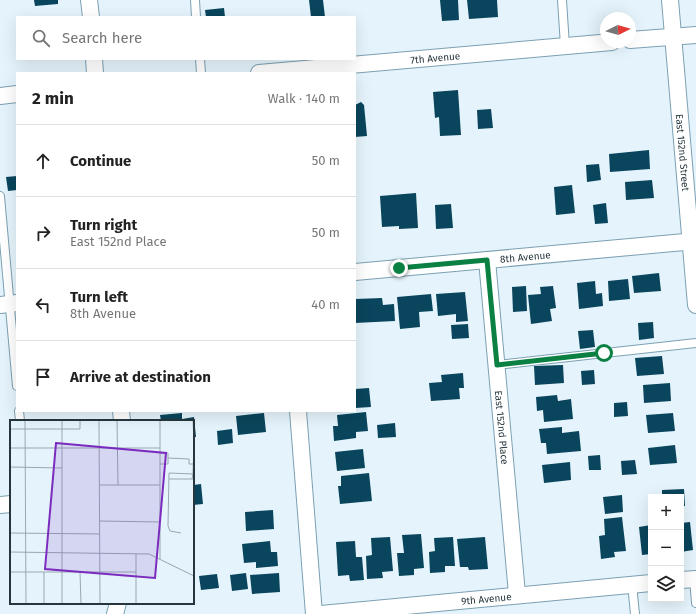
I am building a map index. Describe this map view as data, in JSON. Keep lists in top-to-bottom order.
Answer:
{
  "streets": {
    "street": [
      "7th Avenue",
      "East 152nd Street",
      "8th Avenue",
      "East 152nd Place",
      "9th Avenue"
    ]
  },
  "crossings": [
    ["East 152nd Street", "8th Avenue"],
    ["8th Avenue", "East 152nd Place"],
    ["East 152nd Place", "9th Avenue"]
  ],
  "north": "right",
  "page": {
    "search": "Search here",
    "heading": ["2 min", "Walk · 140 m"],
    "list": [
      ["Continue", "50 m"],
      ["Turn right", "East 152nd Place", "50 m"],
      ["Turn left", "8th Avenue", "40 m"],
      "Arrive at destination"
    ],
    "map_buttons": ["+", "−"]
  }
}
